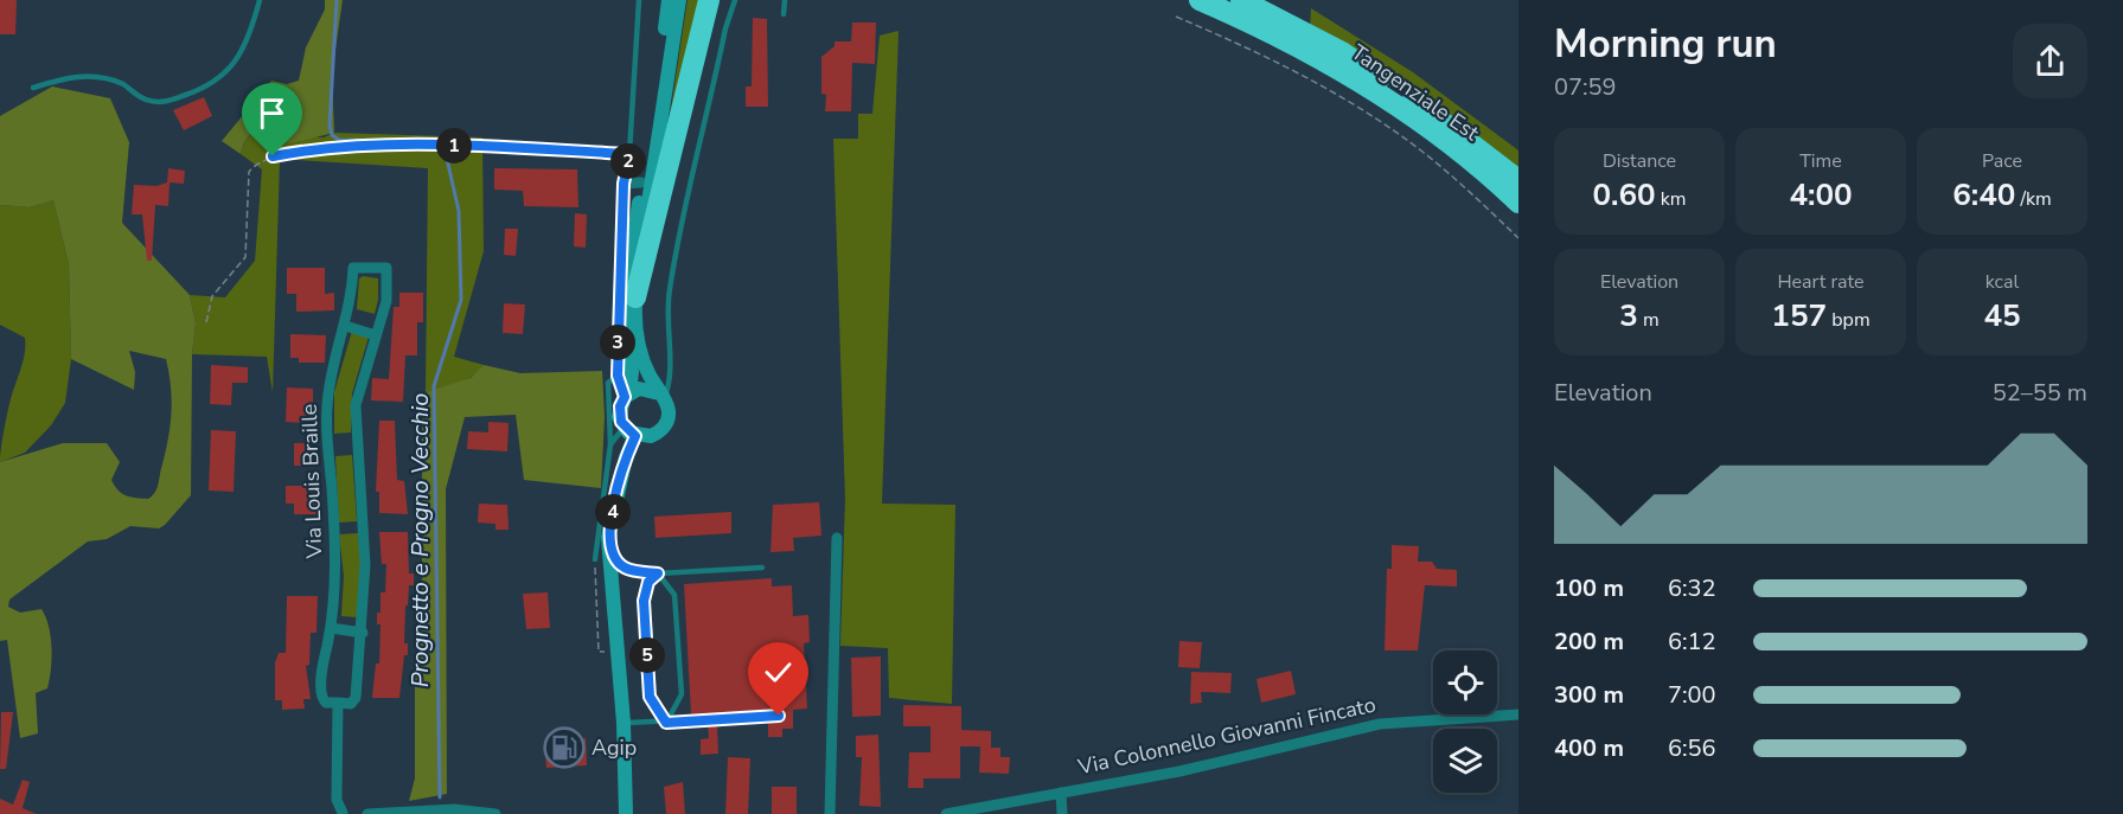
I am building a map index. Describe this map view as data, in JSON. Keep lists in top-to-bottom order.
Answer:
{
  "streets": {
    "highway": ["Tangenziale Est"],
    "street": ["Via Louis Braille", "Via Colonnello Giovanni Fincato"]
  },
  "water": ["Prognetto e Progno Vecchio"],
  "places": {
    "fuel station": ["Agip"]
  },
  "page": {
    "heading": ["Morning run", "07:59"],
    "stats": [
      ["Distance", "0.60 km"],
      ["Time", "4:00"],
      ["Pace", "6:40 /km"],
      ["Elevation", "3 m"],
      ["Heart rate", "157 bpm"],
      ["kcal", "45"]
    ],
    "pins": [
      "1",
      "2",
      "3",
      "4",
      "5"
    ],
    "chart": ["Elevation", "52–55 m"],
    "list": [
      {
        "name": "100 m",
        "note": "6:32"
      },
      {
        "name": "200 m",
        "note": "6:12"
      },
      {
        "name": "300 m",
        "note": "7:00"
      },
      {
        "name": "400 m",
        "note": "6:56"
      }
    ]
  }
}
